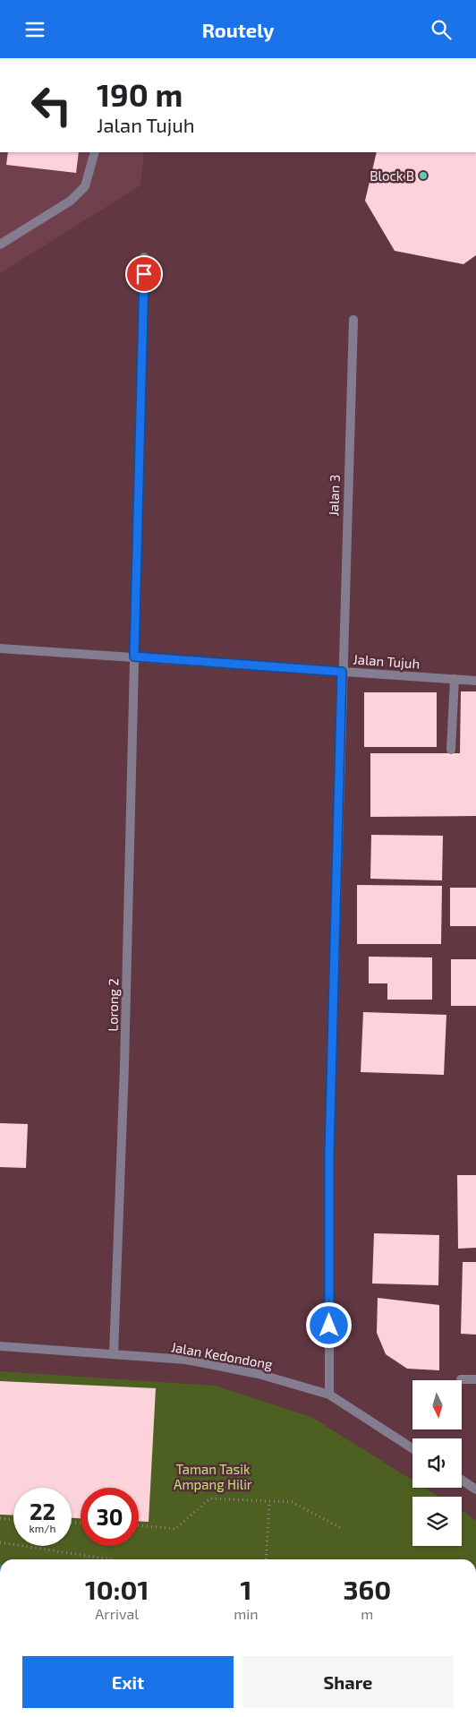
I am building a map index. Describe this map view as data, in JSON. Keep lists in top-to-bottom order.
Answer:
{
  "streets": {
    "street": [
      "Jalan 3",
      "Jalan Tujuh",
      "Lorong 2",
      "Jalan Kedondong"
    ]
  },
  "crossings": [
    ["Jalan 3", "Jalan Tujuh"],
    ["Jalan 3", "Jalan Kedondong"],
    ["Jalan Tujuh", "Lorong 2"],
    ["Lorong 2", "Jalan Kedondong"]
  ],
  "parks": ["Taman Tasik Ampang Hilir"],
  "places": ["Block B"],
  "north": "bottom",
  "page": {
    "header": "Routely",
    "turn": ["190 m", "Jalan Tujuh"],
    "speed": "22 km/h",
    "limit": "30",
    "eta": [
      "10:01",
      "Arrival",
      "1",
      "min",
      "360",
      "m"
    ],
    "buttons": ["Exit", "Share"]
  }
}
